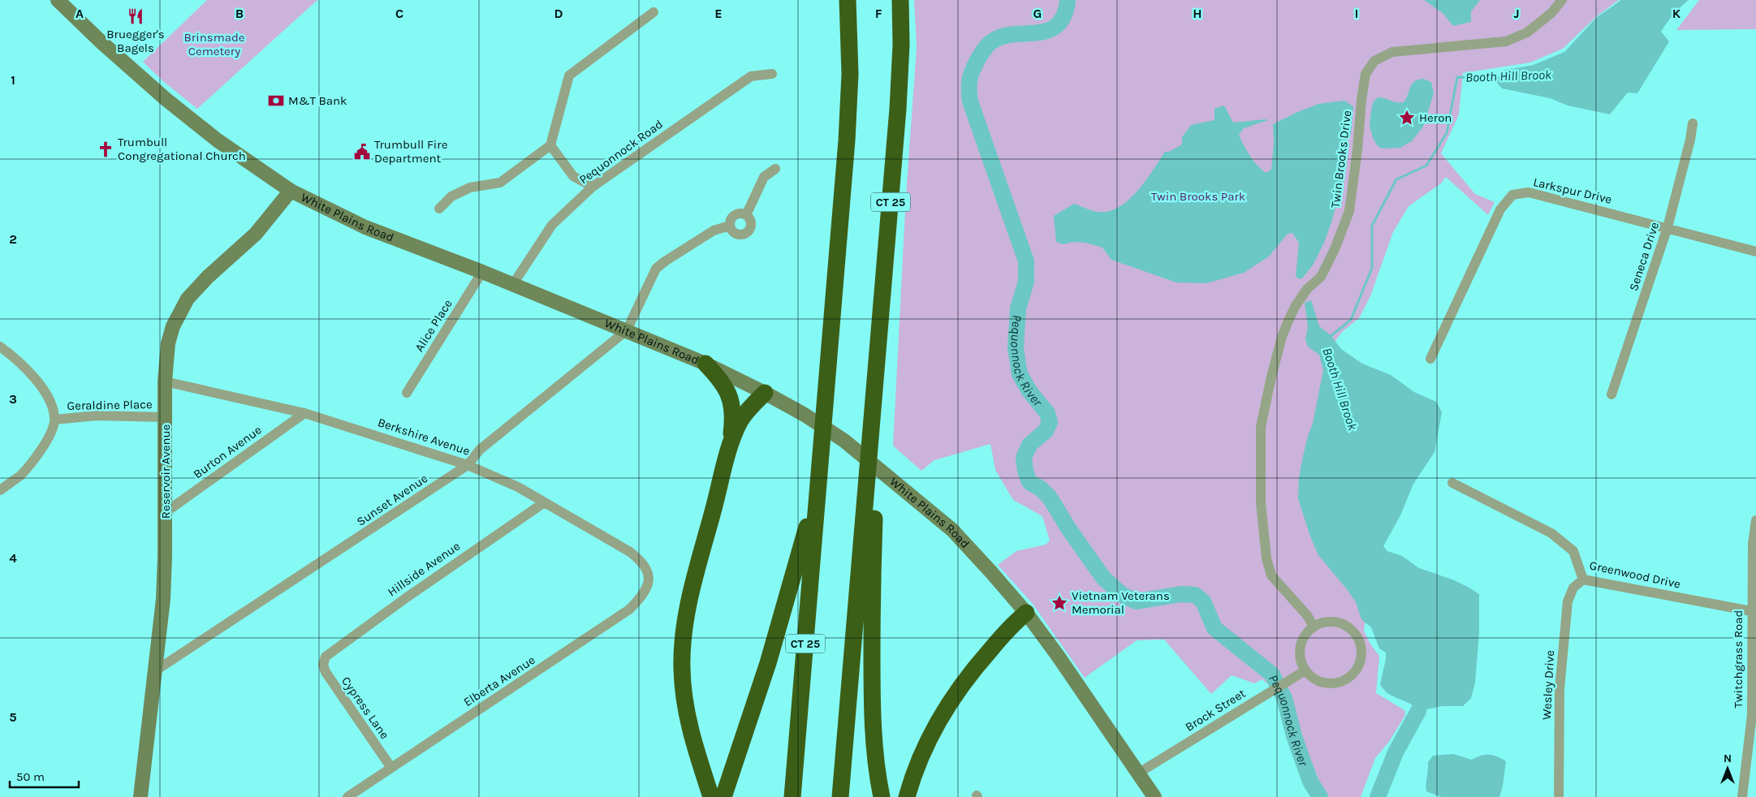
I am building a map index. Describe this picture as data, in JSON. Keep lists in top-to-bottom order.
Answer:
{
  "streets": {
    "highway": ["CT 25"],
    "main road": ["White Plains Road", "Reservoir Avenue"],
    "street": [
      "Pequonnock Road",
      "Twin Brooks Drive",
      "Larkspur Drive",
      "Seneca Drive",
      "Alice Place",
      "Geraldine Place",
      "Berkshire Avenue",
      "Burton Avenue",
      "Sunset Avenue",
      "Hillside Avenue",
      "Greenwood Drive",
      "Twitchgrass Road",
      "Elberta Avenue",
      "Wesley Drive",
      "Cypress Lane",
      "Brock Street"
    ]
  },
  "crossings": [
    ["Pequonnock Road", "White Plains Road"],
    ["Twin Brooks Drive", "Brock Street"],
    ["Larkspur Drive", "Seneca Drive"],
    ["White Plains Road", "Alice Place"],
    ["White Plains Road", "Reservoir Avenue"],
    ["White Plains Road", "Sunset Avenue"],
    ["White Plains Road", "Brock Street"],
    ["Geraldine Place", "Reservoir Avenue"],
    ["Berkshire Avenue", "Burton Avenue"],
    ["Berkshire Avenue", "Reservoir Avenue"],
    ["Berkshire Avenue", "Sunset Avenue"],
    ["Berkshire Avenue", "Hillside Avenue"],
    ["Berkshire Avenue", "Elberta Avenue"],
    ["Burton Avenue", "Reservoir Avenue"],
    ["Reservoir Avenue", "Sunset Avenue"],
    ["Hillside Avenue", "Cypress Lane"],
    ["Greenwood Drive", "Twitchgrass Road"],
    ["Greenwood Drive", "Wesley Drive"],
    ["Elberta Avenue", "Cypress Lane"]
  ],
  "water": ["Booth Hill Brook", "Pequonnock River"],
  "parks": ["Brinsmade Cemetery", "Twin Brooks Park"],
  "places": {
    "restaurant": ["Bruegger's Bagels"],
    "bank": ["M&T Bank"],
    "place": ["Heron", "Vietnam Veterans Memorial"],
    "church": ["Trumbull Congregational Church"],
    "public building": ["Trumbull Fire Department"]
  },
  "scale_bar": "50 m",
  "north": "top",
  "grid": {
    "columns": [
      "A",
      "B",
      "C",
      "D",
      "E",
      "F",
      "G",
      "H",
      "I",
      "J",
      "K"
    ],
    "rows": [
      "1",
      "2",
      "3",
      "4",
      "5"
    ]
  }
}
